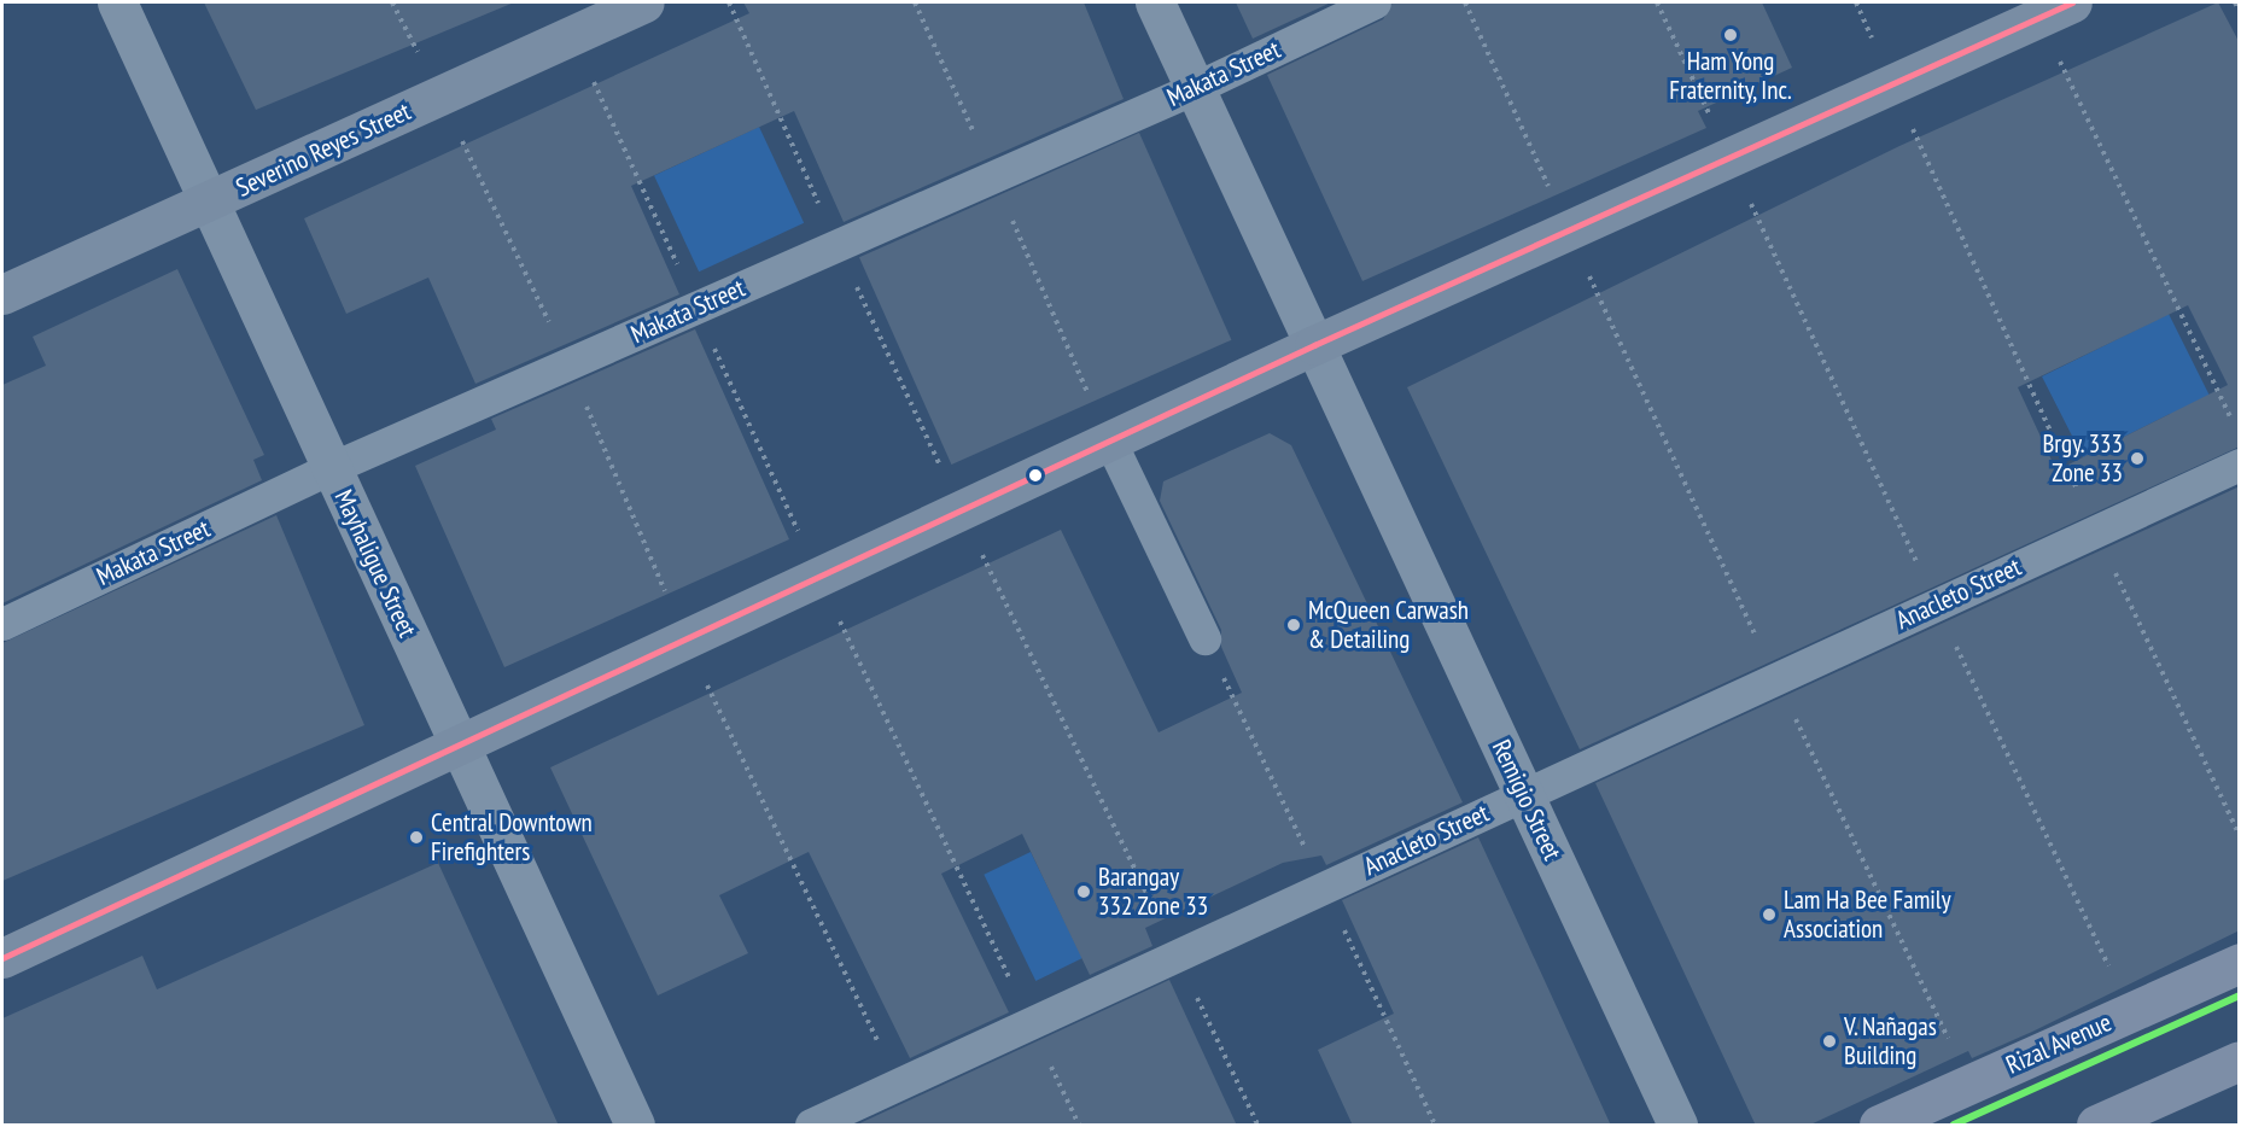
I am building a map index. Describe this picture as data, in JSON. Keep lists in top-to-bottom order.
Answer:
{
  "streets": {
    "main road": ["Rizal Avenue"],
    "street": ["Severino Reyes Street", "Mayhaligue Street", "Remigio Street"],
    "lane": ["Makata Street", "Anacleto Street"]
  },
  "crossings": [
    ["Makata Street", "Mayhaligue Street"],
    ["Makata Street", "Remigio Street"],
    ["Severino Reyes Street", "Mayhaligue Street"],
    ["Anacleto Street", "Remigio Street"]
  ],
  "places": [
    "Ham Yong Fraternity, Inc.",
    "Brgy. 333 Zone 33",
    "McQueen Carwash & Detailing",
    "Central Downtown Firefighters",
    "Barangay 332 Zone 33",
    "Lam Ha Bee Family Association",
    "V. Nañagas Building"
  ]
}
